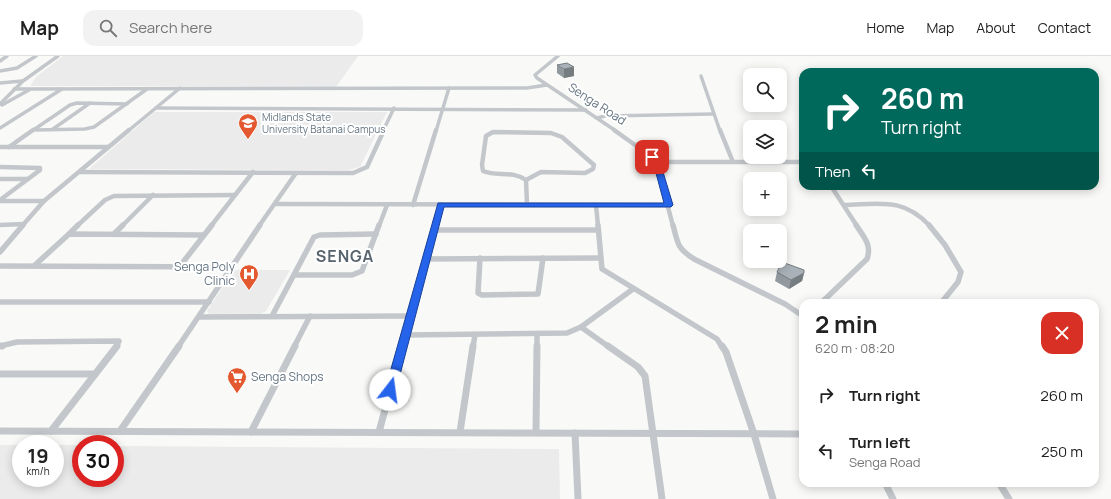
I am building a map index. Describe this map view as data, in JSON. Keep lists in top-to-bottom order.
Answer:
{
  "streets": {
    "street": ["Senga Road"]
  },
  "districts": ["SENGA"],
  "places": {
    "school or university": ["Midlands State University Batanai Campus"],
    "hospital": ["Senga Poly Clinic"],
    "supermarket": ["Senga Shops"]
  },
  "page": {
    "header": "Map",
    "search": "Search here",
    "nav": [
      "Home",
      "Map",
      "About",
      "Contact"
    ],
    "map_buttons": ["+", "−"],
    "turn": ["260 m", "Turn right"],
    "then": "Then",
    "heading": ["2 min", "620 m · 08:20"],
    "list": [
      {
        "name": "Turn right",
        "value": "260 m"
      },
      {
        "name": "Turn left",
        "note": "Senga Road",
        "value": "250 m"
      }
    ],
    "speed": "19 km/h",
    "limit": "30"
  }
}
